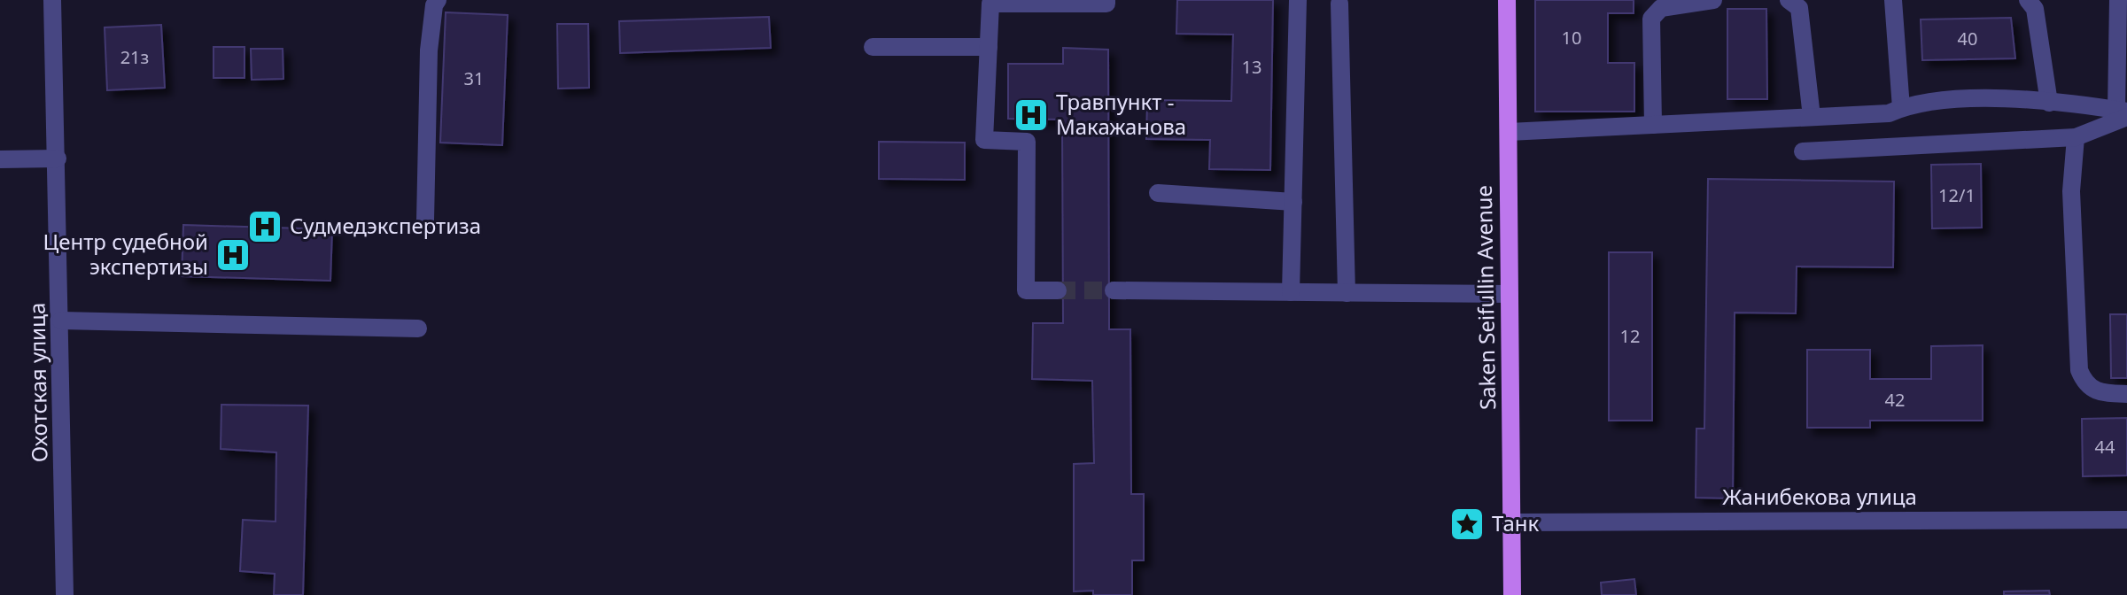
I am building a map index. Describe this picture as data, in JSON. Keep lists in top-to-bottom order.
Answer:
{
  "streets": {
    "main road": ["Saken Seifullin Avenue"],
    "street": ["Охотская улица", "Жанибекова улица"]
  },
  "crossings": [
    ["Saken Seifullin Avenue", "Жанибекова улица"]
  ],
  "places": {
    "hospital": ["Травпункт - Макажанова", "Судмедэкспертиза", "Центр судебной экспертизы"],
    "place": ["Танк"]
  },
  "house_numbers": [
    "10",
    "40",
    "21з",
    "13",
    "31",
    "12/1",
    "12",
    "42",
    "44"
  ]
}
